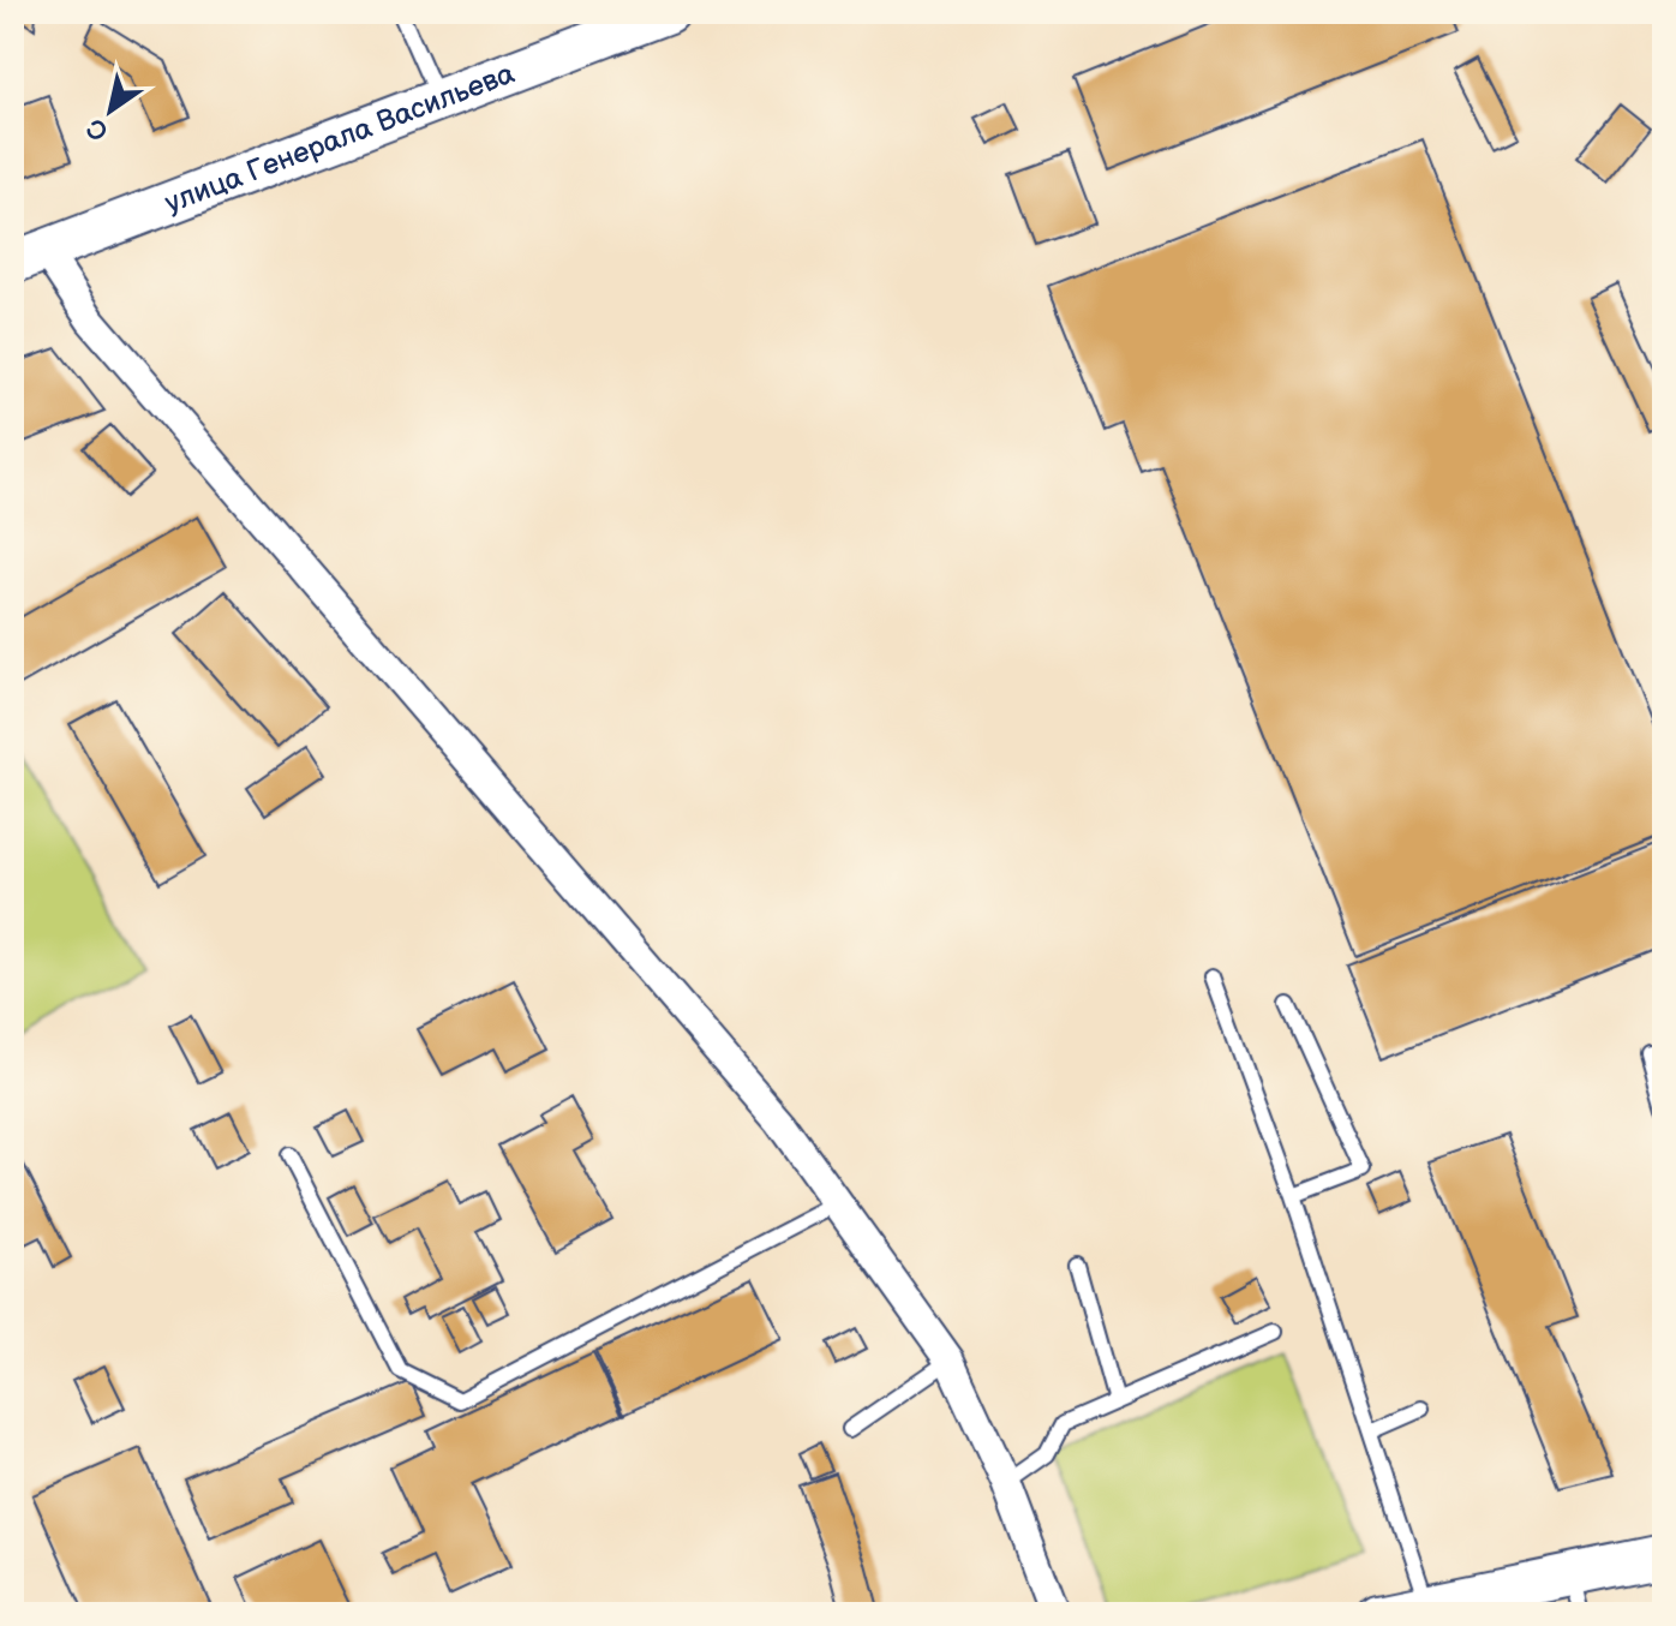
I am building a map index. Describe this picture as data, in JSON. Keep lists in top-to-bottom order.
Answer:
{
  "streets": {
    "main road": ["улица Генерала Васильева"]
  },
  "north": "bottom left"
}
